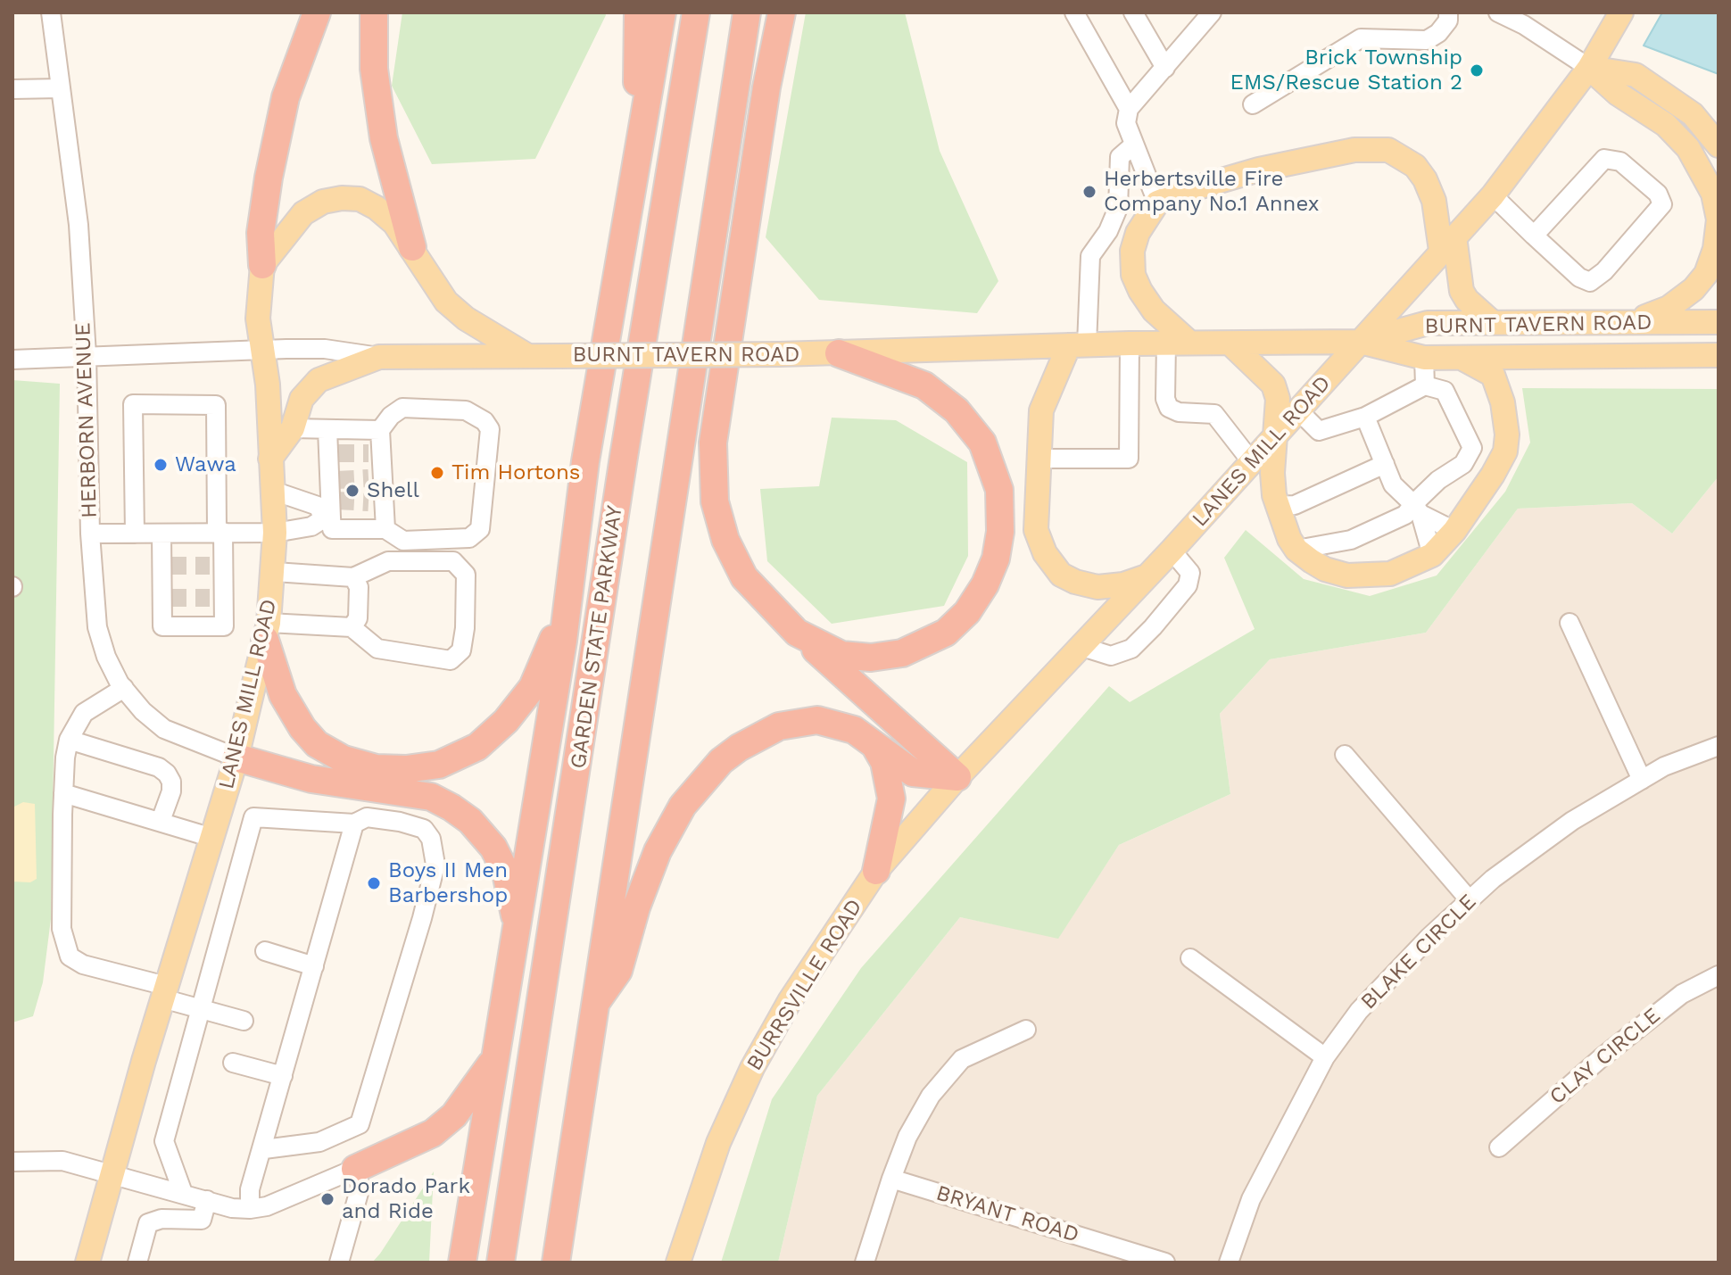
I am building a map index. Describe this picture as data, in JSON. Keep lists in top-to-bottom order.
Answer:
{
  "streets": {
    "highway": ["GARDEN STATE PARKWAY"],
    "main road": ["BURNT TAVERN ROAD", "LANES MILL ROAD", "BURRSVILLE ROAD"],
    "street": [
      "HERBORN AVENUE",
      "BLAKE CIRCLE",
      "CLAY CIRCLE",
      "BRYANT ROAD"
    ]
  },
  "crossings": [
    ["BURNT TAVERN ROAD", "HERBORN AVENUE"],
    ["BURNT TAVERN ROAD", "LANES MILL ROAD"],
    ["HERBORN AVENUE", "LANES MILL ROAD"],
    ["LANES MILL ROAD", "BURRSVILLE ROAD"]
  ],
  "places": [
    "Brick Township EMS/Rescue Station 2",
    "Herbertsville Fire Company No.1 Annex",
    "Wawa",
    "Tim Hortons",
    "Shell",
    "Boys II Men Barbershop",
    "Dorado Park and Ride"
  ]
}
